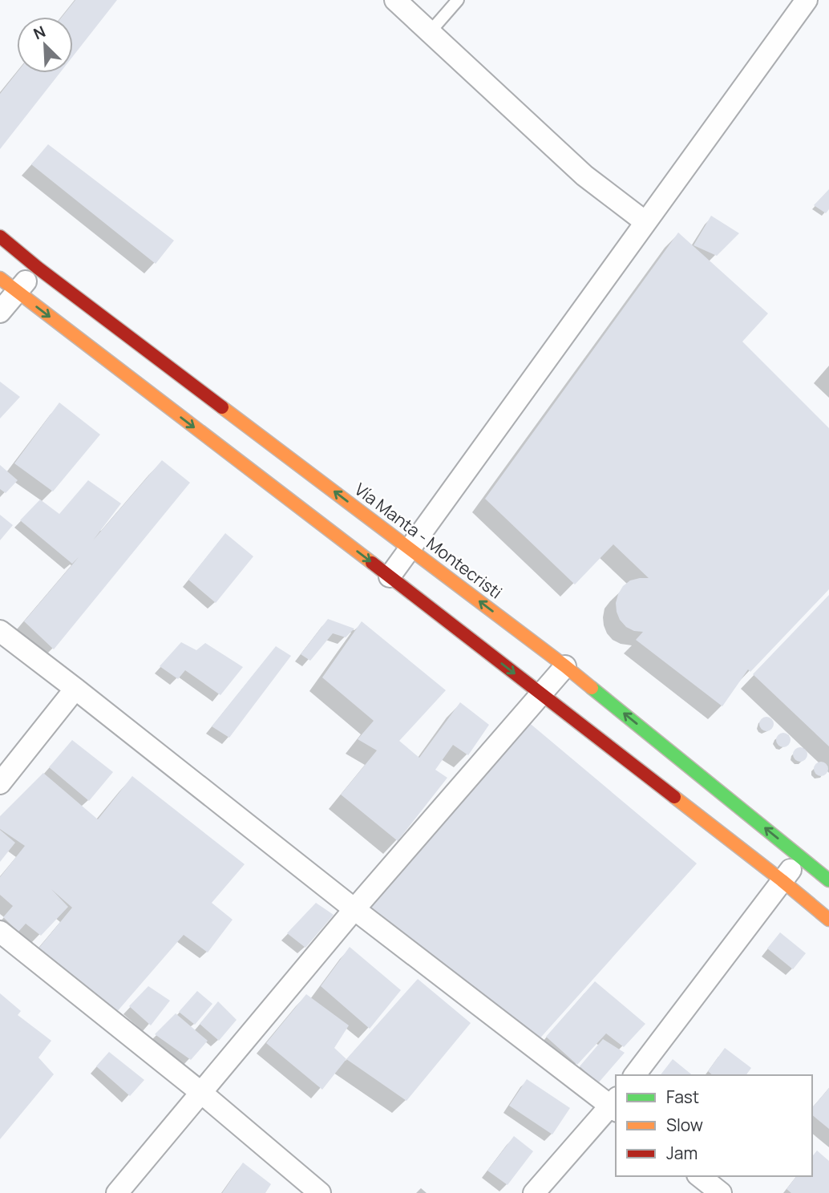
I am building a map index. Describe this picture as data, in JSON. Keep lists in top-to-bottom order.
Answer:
{
  "streets": {
    "main road": ["Vía Manta - Montecristi"]
  },
  "legend": ["Fast", "Slow", "Jam"],
  "north": "top left"
}
